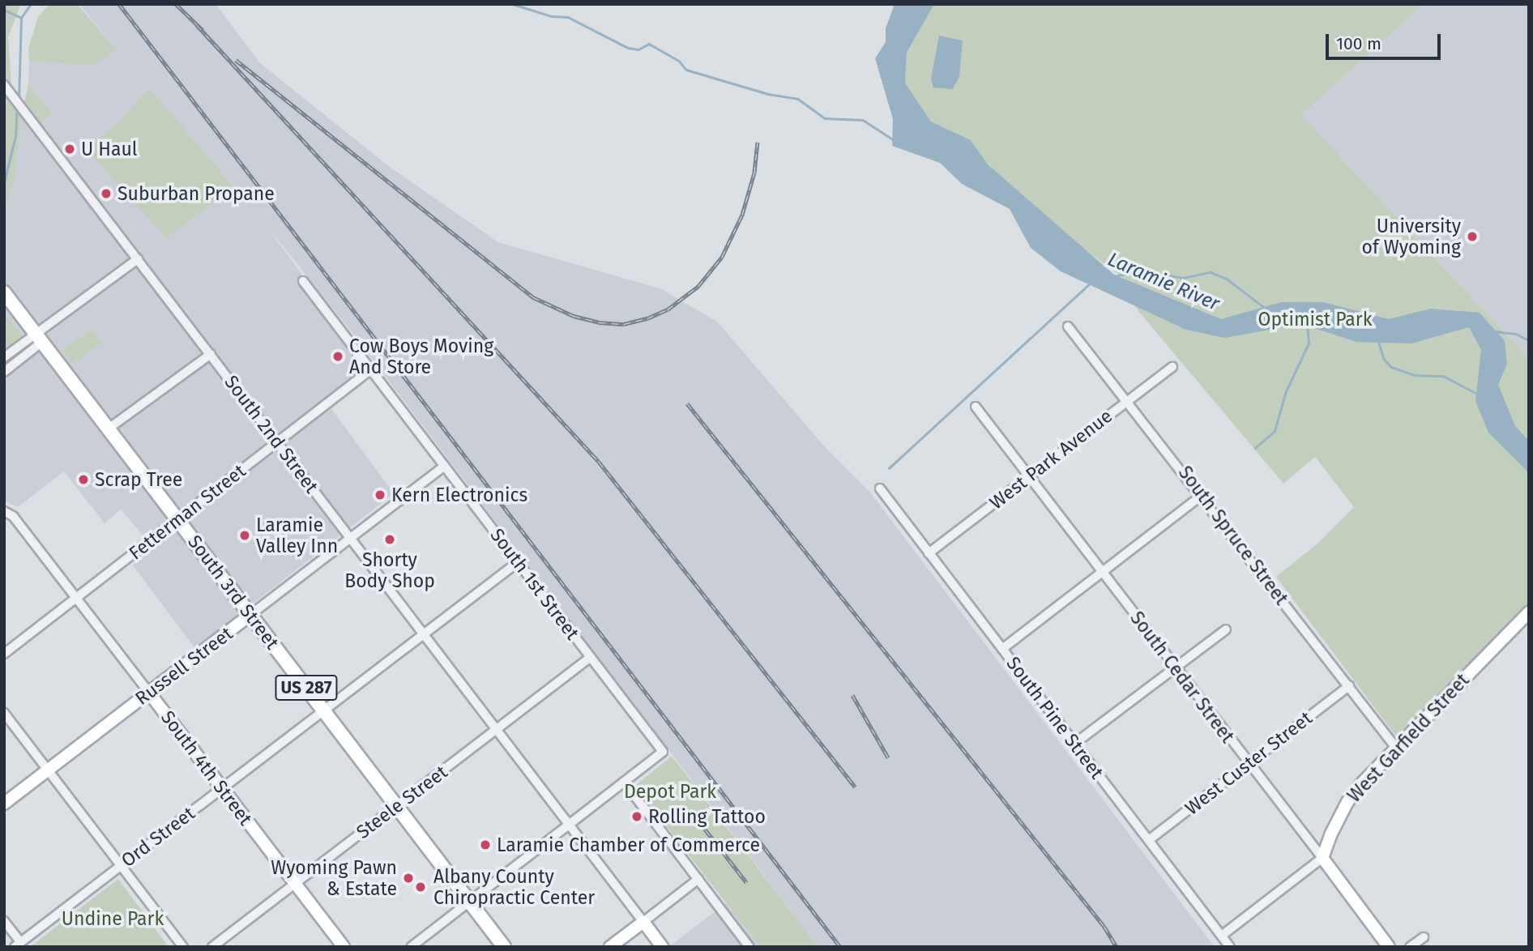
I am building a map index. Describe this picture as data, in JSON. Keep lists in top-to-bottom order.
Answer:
{
  "streets": {
    "main road": ["South 3rd Street", "US 287"],
    "street": [
      "South 2nd Street",
      "West Park Avenue",
      "Fetterman Street",
      "South Spruce Street",
      "South 1st Street",
      "Russell Street",
      "South Cedar Street",
      "South Pine Street",
      "West Garfield Street",
      "West Custer Street",
      "South 4th Street",
      "Steele Street",
      "Ord Street"
    ]
  },
  "crossings": [
    ["South 2nd Street", "Fetterman Street"],
    ["South 2nd Street", "Russell Street"],
    ["South 2nd Street", "Steele Street"],
    ["South 2nd Street", "Ord Street"],
    ["West Park Avenue", "South Spruce Street"],
    ["West Park Avenue", "South Cedar Street"],
    ["West Park Avenue", "South Pine Street"],
    ["Fetterman Street", "South 1st Street"],
    ["Fetterman Street", "South 3rd Street"],
    ["Fetterman Street", "South 4th Street"],
    ["South Spruce Street", "West Garfield Street"],
    ["South Spruce Street", "West Custer Street"],
    ["South 1st Street", "Russell Street"],
    ["South 1st Street", "Steele Street"],
    ["South 1st Street", "Ord Street"],
    ["South 3rd Street", "Russell Street"],
    ["South 3rd Street", "Steele Street"],
    ["South 3rd Street", "Ord Street"],
    ["Russell Street", "South 4th Street"],
    ["South Cedar Street", "West Garfield Street"],
    ["South Cedar Street", "West Custer Street"],
    ["South Pine Street", "West Garfield Street"],
    ["South Pine Street", "West Custer Street"],
    ["South 4th Street", "Steele Street"],
    ["South 4th Street", "Ord Street"]
  ],
  "water": ["Laramie River"],
  "parks": ["Optimist Park", "Depot Park", "Undine Park"],
  "places": [
    "U Haul",
    "Suburban Propane",
    "University of Wyoming",
    "Cow Boys Moving And Store",
    "Scrap Tree",
    "Kern Electronics",
    "Laramie Valley Inn",
    "Shorty Body Shop",
    "Rolling Tattoo",
    "Laramie Chamber of Commerce",
    "Wyoming Pawn & Estate",
    "Albany County Chiropractic Center"
  ],
  "scale_bar": "100 m"
}
